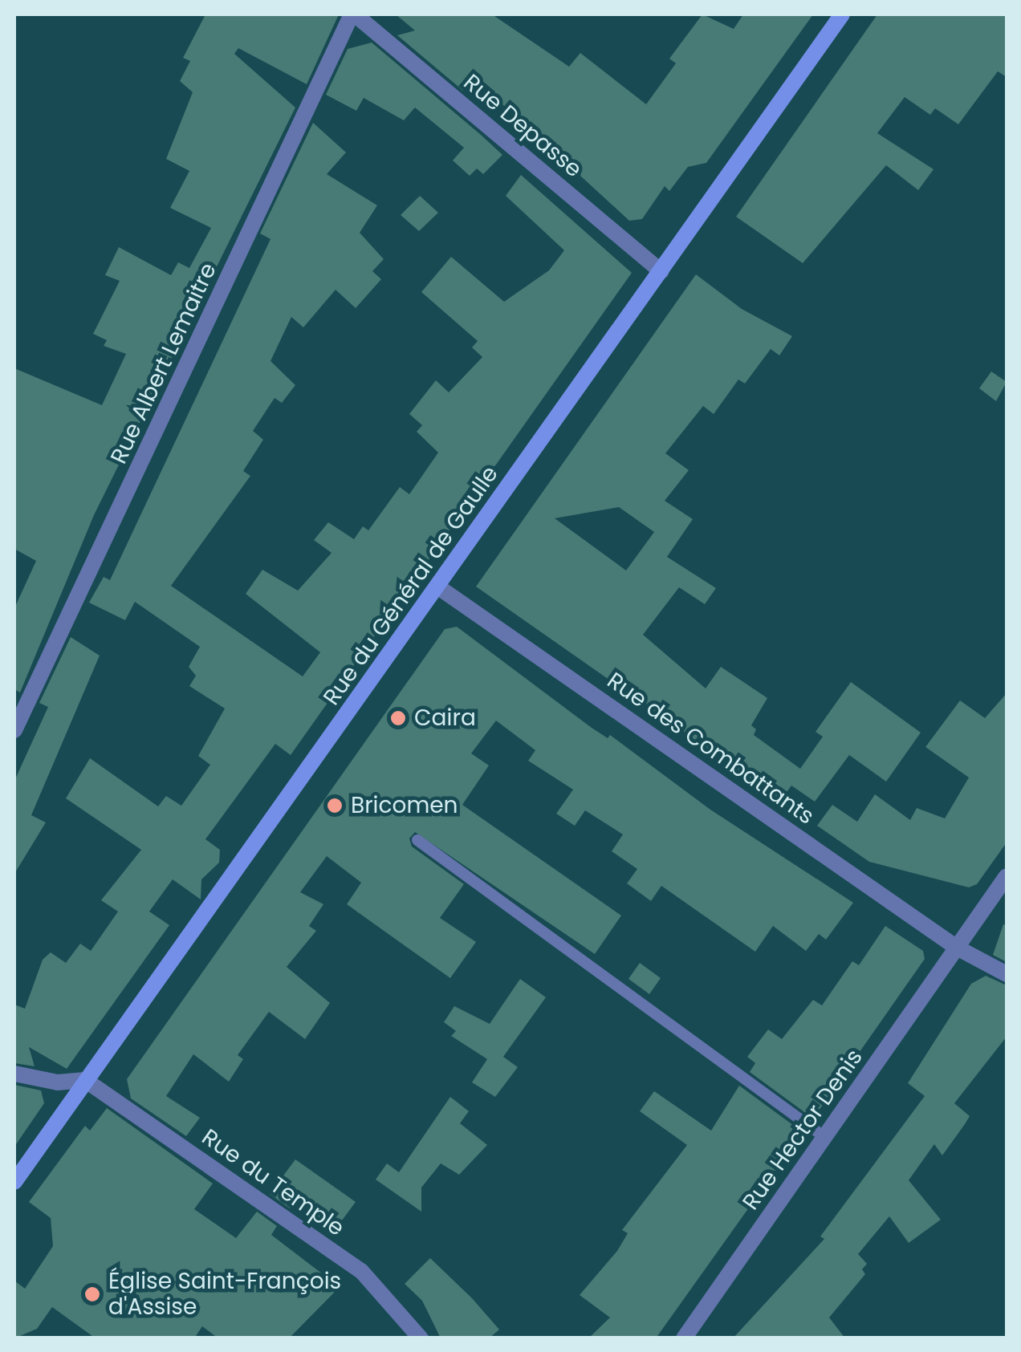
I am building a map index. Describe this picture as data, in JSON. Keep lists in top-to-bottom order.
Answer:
{
  "streets": {
    "main road": ["Rue du Général de Gaulle"],
    "street": [
      "Rue Depasse",
      "Rue Albert Lemaitre",
      "Rue des Combattants",
      "Rue Hector Denis",
      "Rue du Temple"
    ]
  },
  "crossings": [
    ["Rue Depasse", "Rue Albert Lemaitre"],
    ["Rue Depasse", "Rue du Général de Gaulle"],
    ["Rue du Général de Gaulle", "Rue des Combattants"],
    ["Rue du Général de Gaulle", "Rue du Temple"],
    ["Rue des Combattants", "Rue Hector Denis"]
  ],
  "places": ["Caira", "Bricomen", "Église Saint-François d'Assise"]
}
